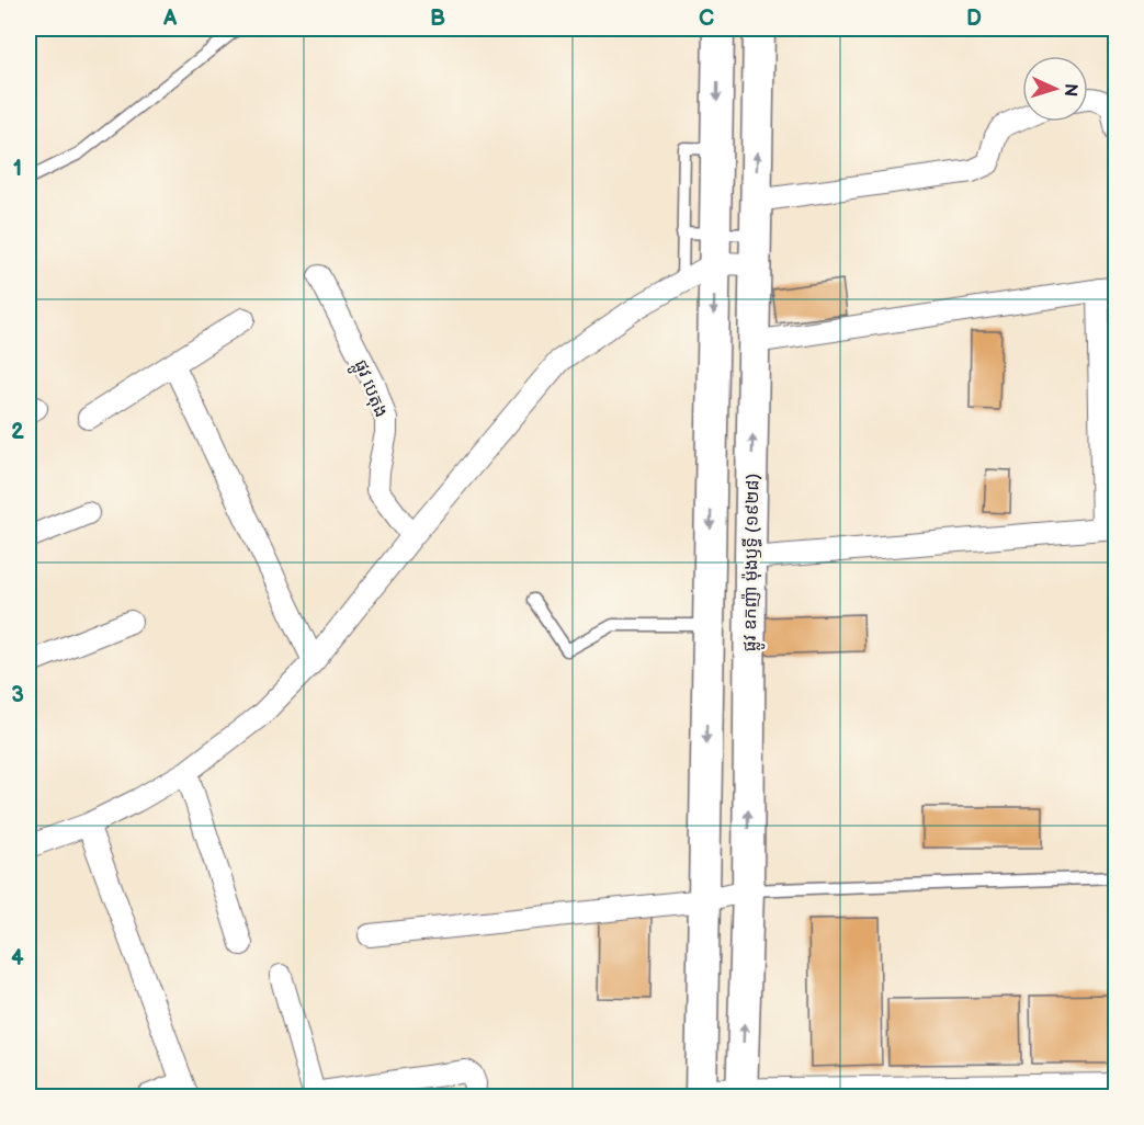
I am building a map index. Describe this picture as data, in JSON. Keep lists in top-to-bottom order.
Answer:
{
  "streets": {
    "main road": ["ផ្លូវ ឧកញ៉ា ម៉ុងឫទ្ធី (១៩២៨)"],
    "street": ["ផ្លូវ បេតុង"]
  },
  "north": "right",
  "grid": {
    "columns": [
      "A",
      "B",
      "C",
      "D"
    ],
    "rows": [
      "1",
      "2",
      "3",
      "4"
    ]
  }
}
